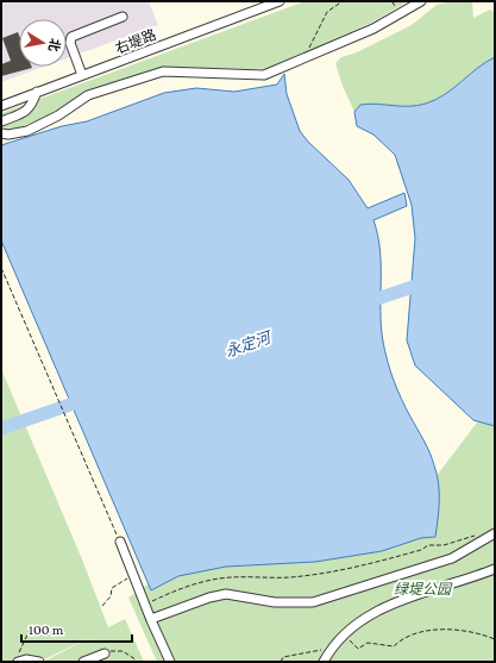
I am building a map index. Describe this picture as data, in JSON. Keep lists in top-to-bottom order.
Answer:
{
  "streets": {
    "street": ["右堤路"]
  },
  "water": ["永定河"],
  "parks": ["绿堤公园"],
  "scale_bar": "100 m",
  "north": "right"
}
